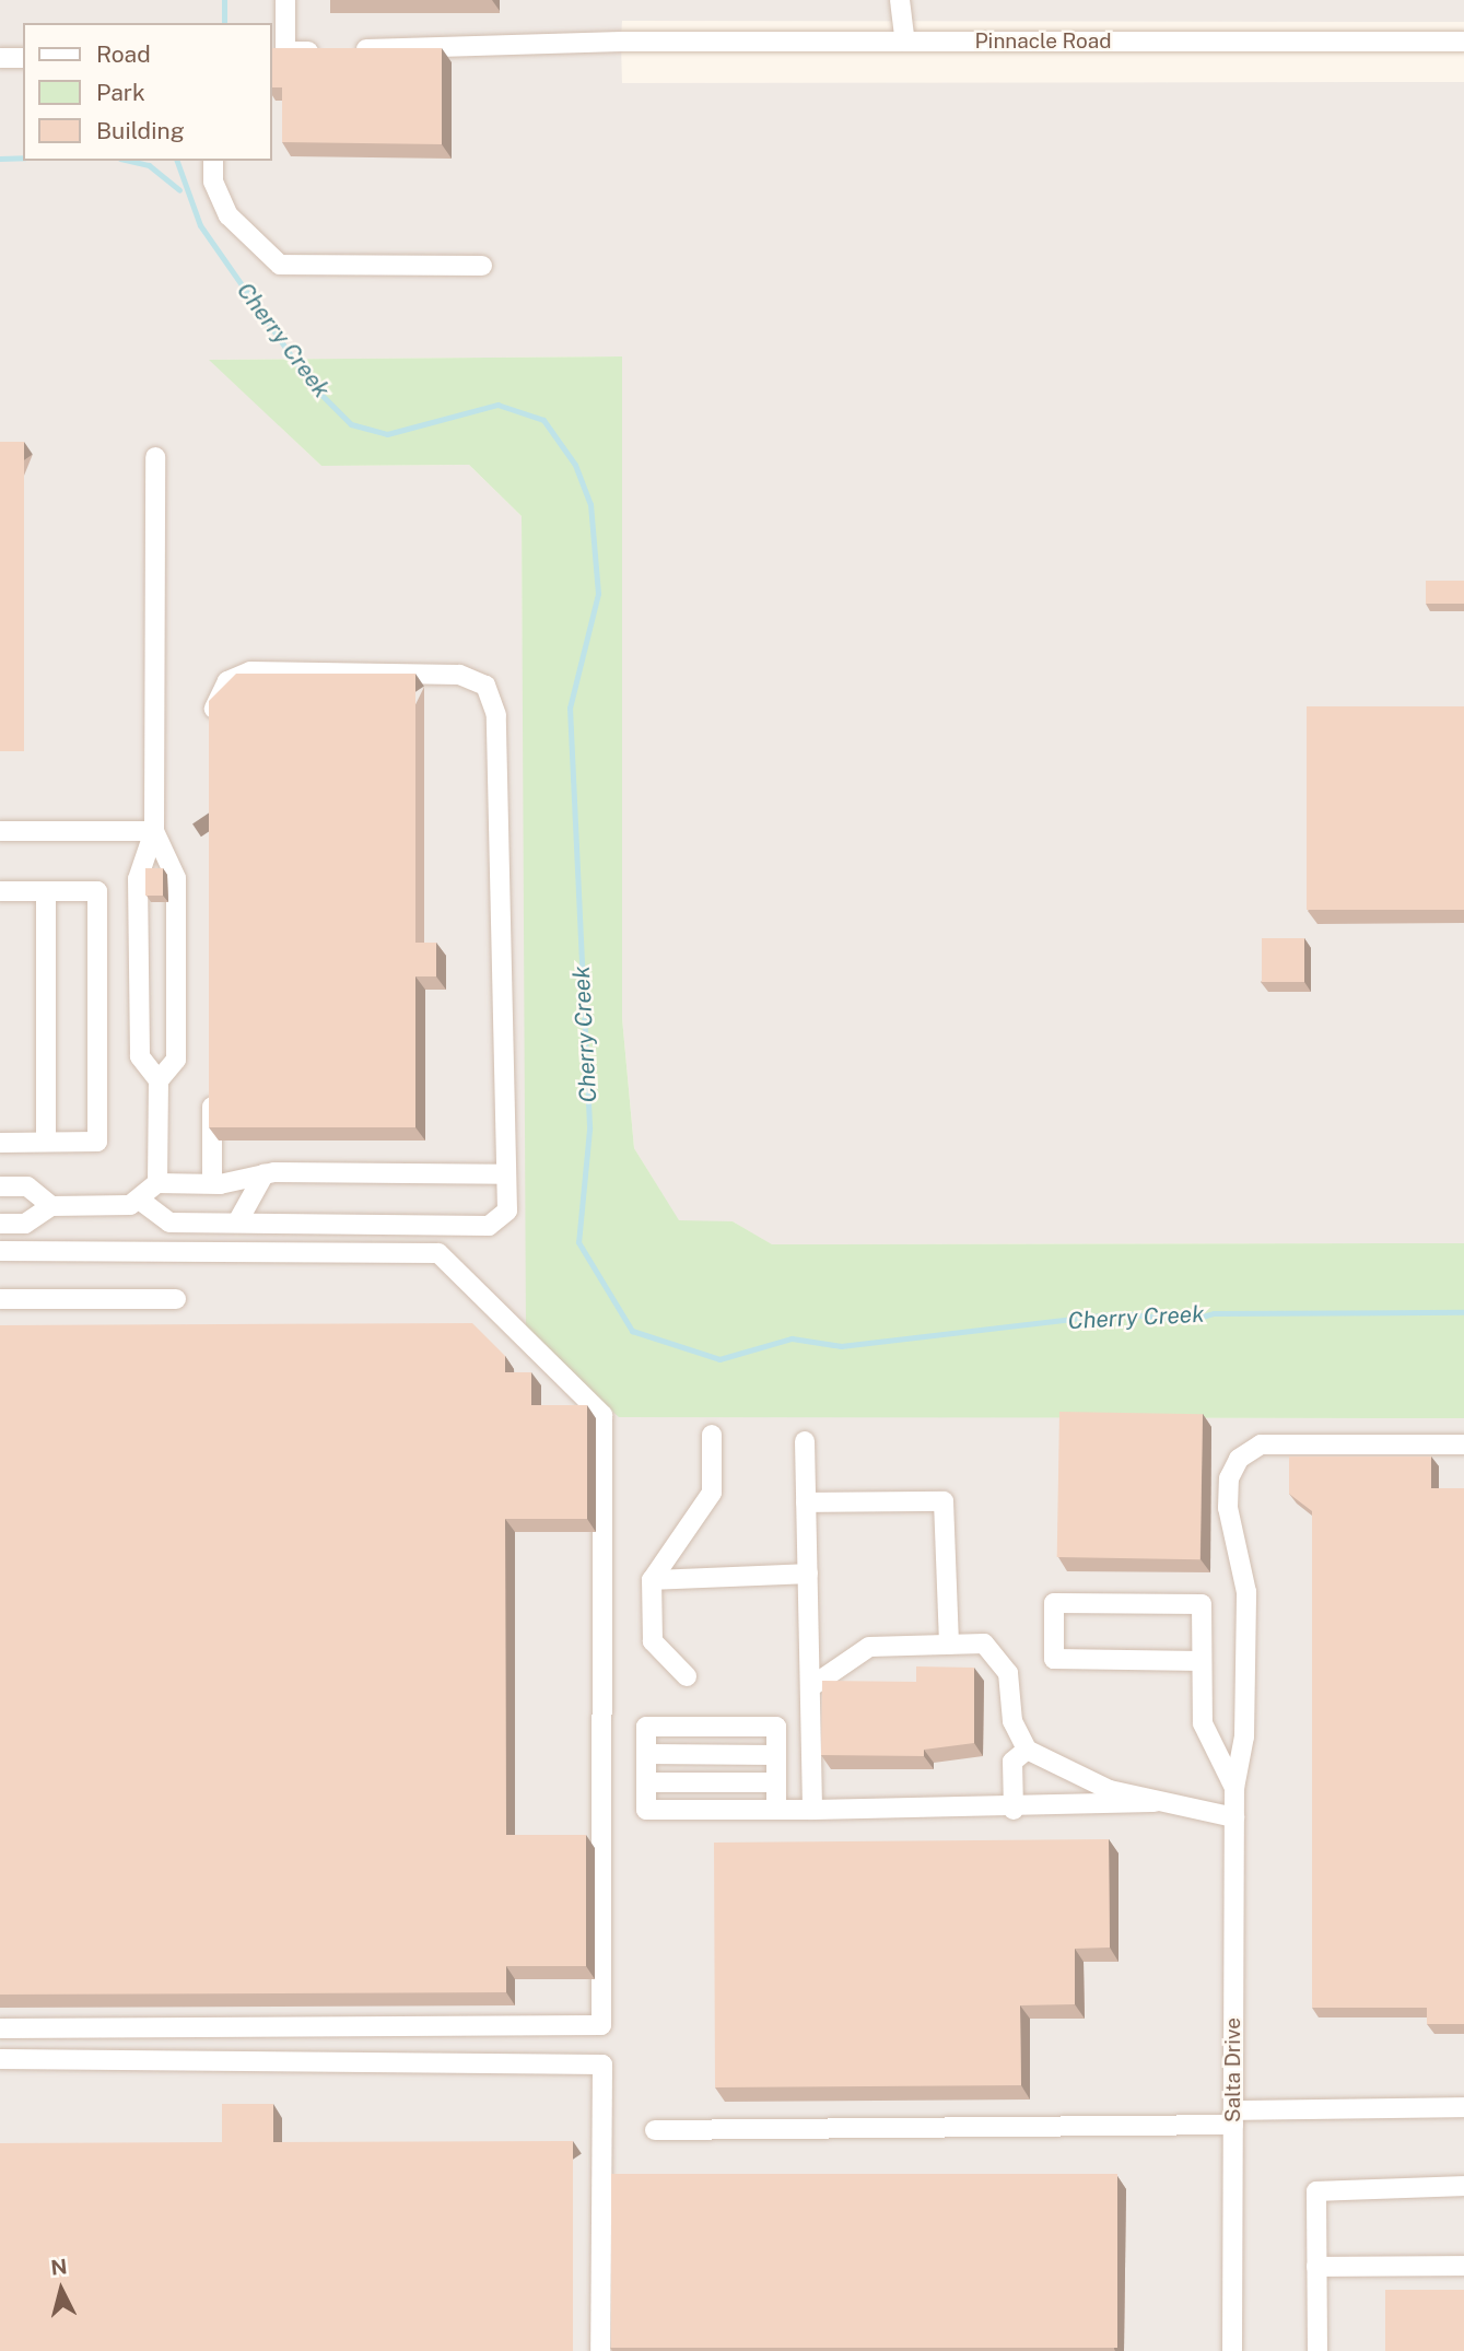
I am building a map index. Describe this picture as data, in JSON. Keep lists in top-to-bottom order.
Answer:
{
  "streets": {
    "street": ["Pinnacle Road", "Salta Drive"]
  },
  "water": ["Cherry Creek"],
  "legend": ["Road", "Park", "Building"],
  "north": "top"
}
